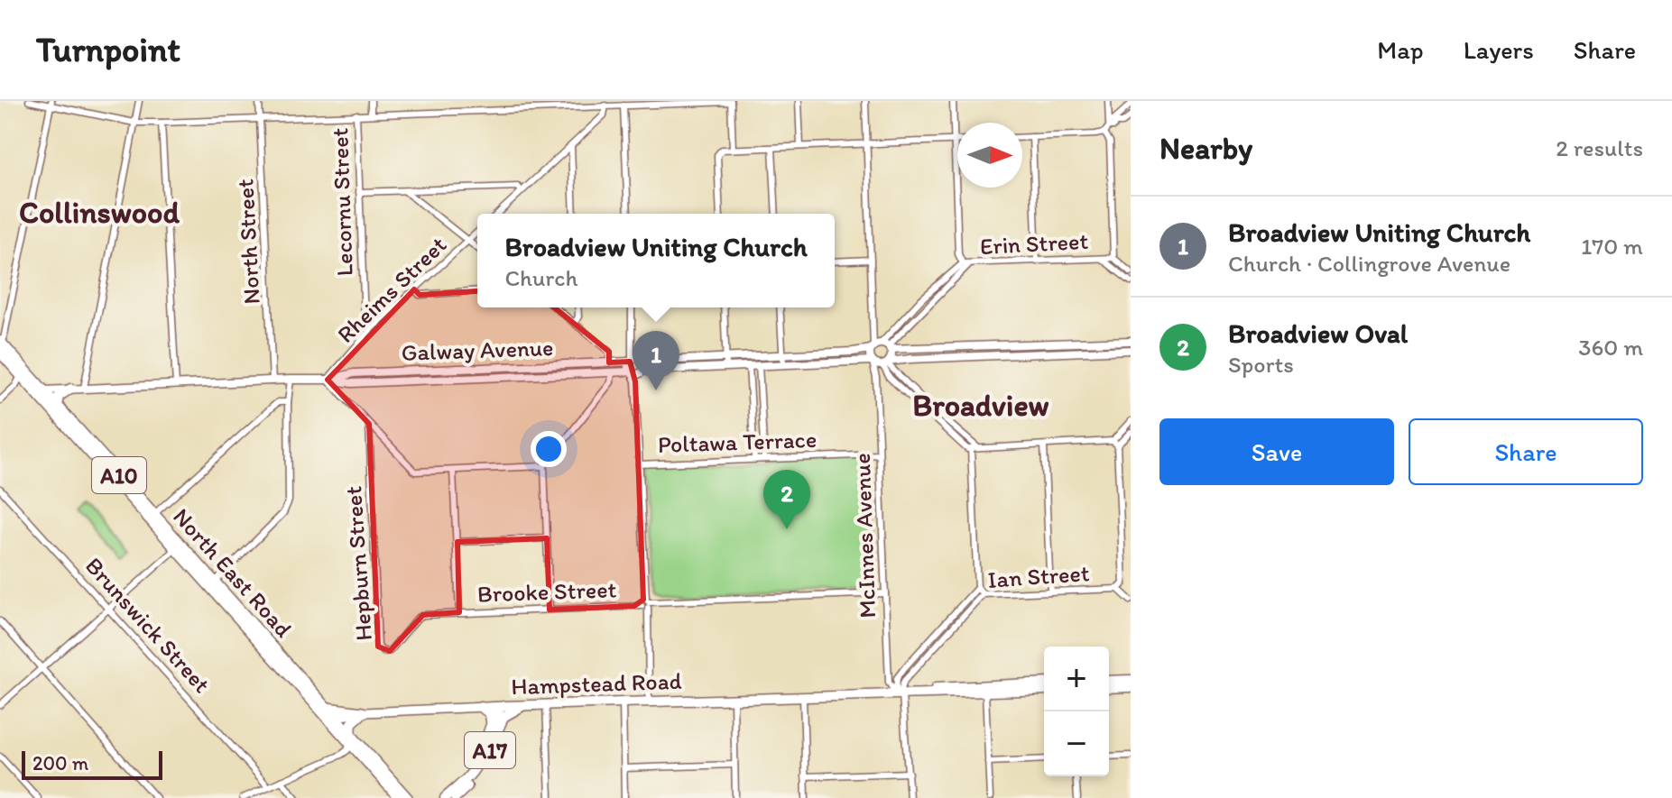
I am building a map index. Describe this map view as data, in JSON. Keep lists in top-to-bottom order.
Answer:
{
  "streets": {
    "highway": [
      "A10",
      "North East Road",
      "Hampstead Road",
      "A17"
    ],
    "street": [
      "Lecornu Street",
      "North Street",
      "Erin Street",
      "Rheims Street",
      "Galway Avenue",
      "Poltawa Terrace",
      "McInnes Avenue",
      "Hepburn Street",
      "Ian Street",
      "Brooke Street",
      "Brunswick Street"
    ]
  },
  "crossings": [
    ["Lecornu Street", "Rheims Street"],
    ["North Street", "Galway Avenue"],
    ["Erin Street", "Galway Avenue"],
    ["Rheims Street", "Galway Avenue"],
    ["Galway Avenue", "McInnes Avenue"],
    ["Galway Avenue", "North East Road"],
    ["Poltawa Terrace", "McInnes Avenue"],
    ["McInnes Avenue", "Ian Street"],
    ["McInnes Avenue", "Brooke Street"],
    ["McInnes Avenue", "Hampstead Road"],
    ["Hepburn Street", "Brooke Street"],
    ["North East Road", "Hampstead Road"],
    ["Ian Street", "Hampstead Road"],
    ["Hampstead Road", "A17"]
  ],
  "districts": ["Collinswood", "Broadview"],
  "scale_bar": "200 m",
  "north": "right",
  "page": {
    "header": "Turnpoint",
    "nav": ["Map", "Layers", "Share"],
    "heading": ["Nearby", "2 results"],
    "list": [
      {
        "mark": "1",
        "name": "Broadview Uniting Church",
        "note": "Church · Collingrove Avenue",
        "value": "170 m"
      },
      {
        "mark": "2",
        "name": "Broadview Oval",
        "note": "Sports",
        "value": "360 m"
      }
    ],
    "popup": ["Broadview Uniting Church", "Church"],
    "pins": ["1", "2"],
    "buttons": ["Save", "Share"],
    "map_buttons": ["+", "−"],
    "scale": "200 m"
  }
}
